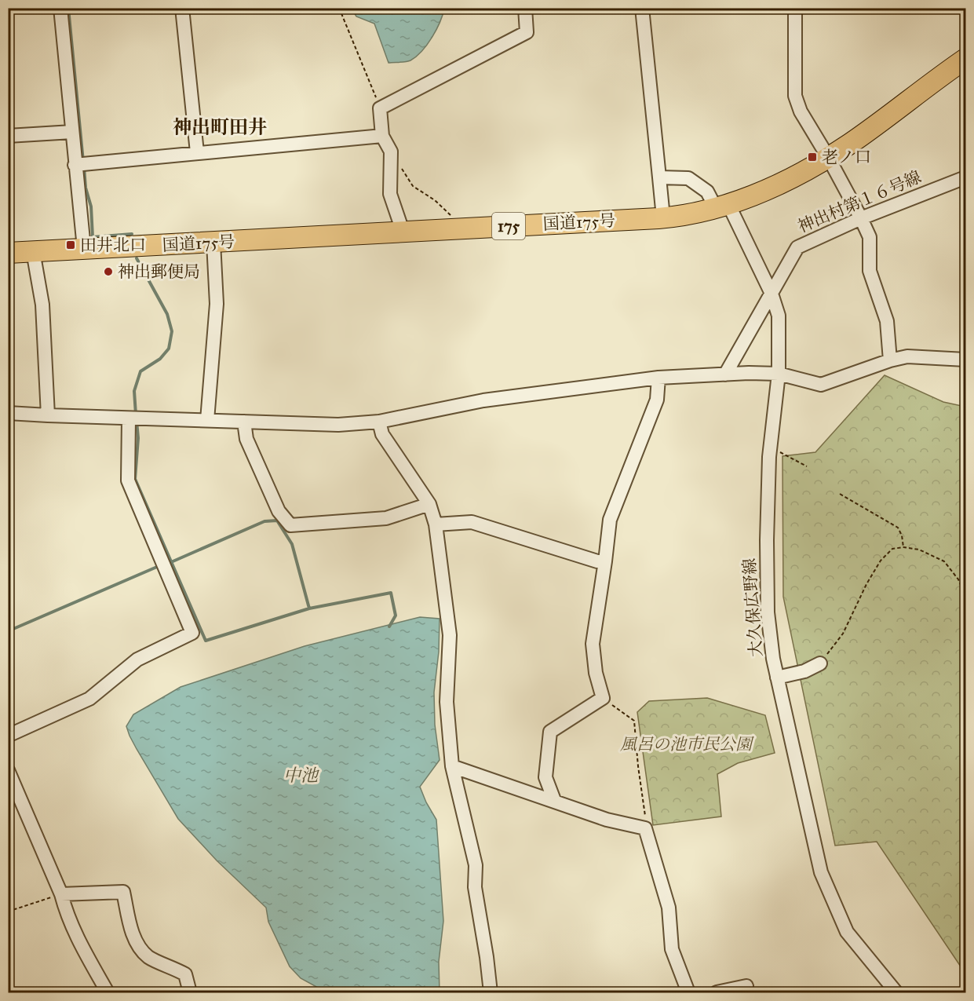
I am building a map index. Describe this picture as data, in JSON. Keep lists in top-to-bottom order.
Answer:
{
  "streets": {
    "highway": ["国道175号", "175"],
    "street": ["神出村第１６号線", "大久保広野線"]
  },
  "crossings": [
    ["神出村第１６号線", "大久保広野線"],
    ["国道175号", "大久保広野線"]
  ],
  "districts": ["神出町田井"],
  "water": ["中池"],
  "parks": ["風呂の池市民公園"],
  "places": {
    "transit": ["老ノ口", "田井北口"],
    "other": ["神出郵便局"]
  }
}
